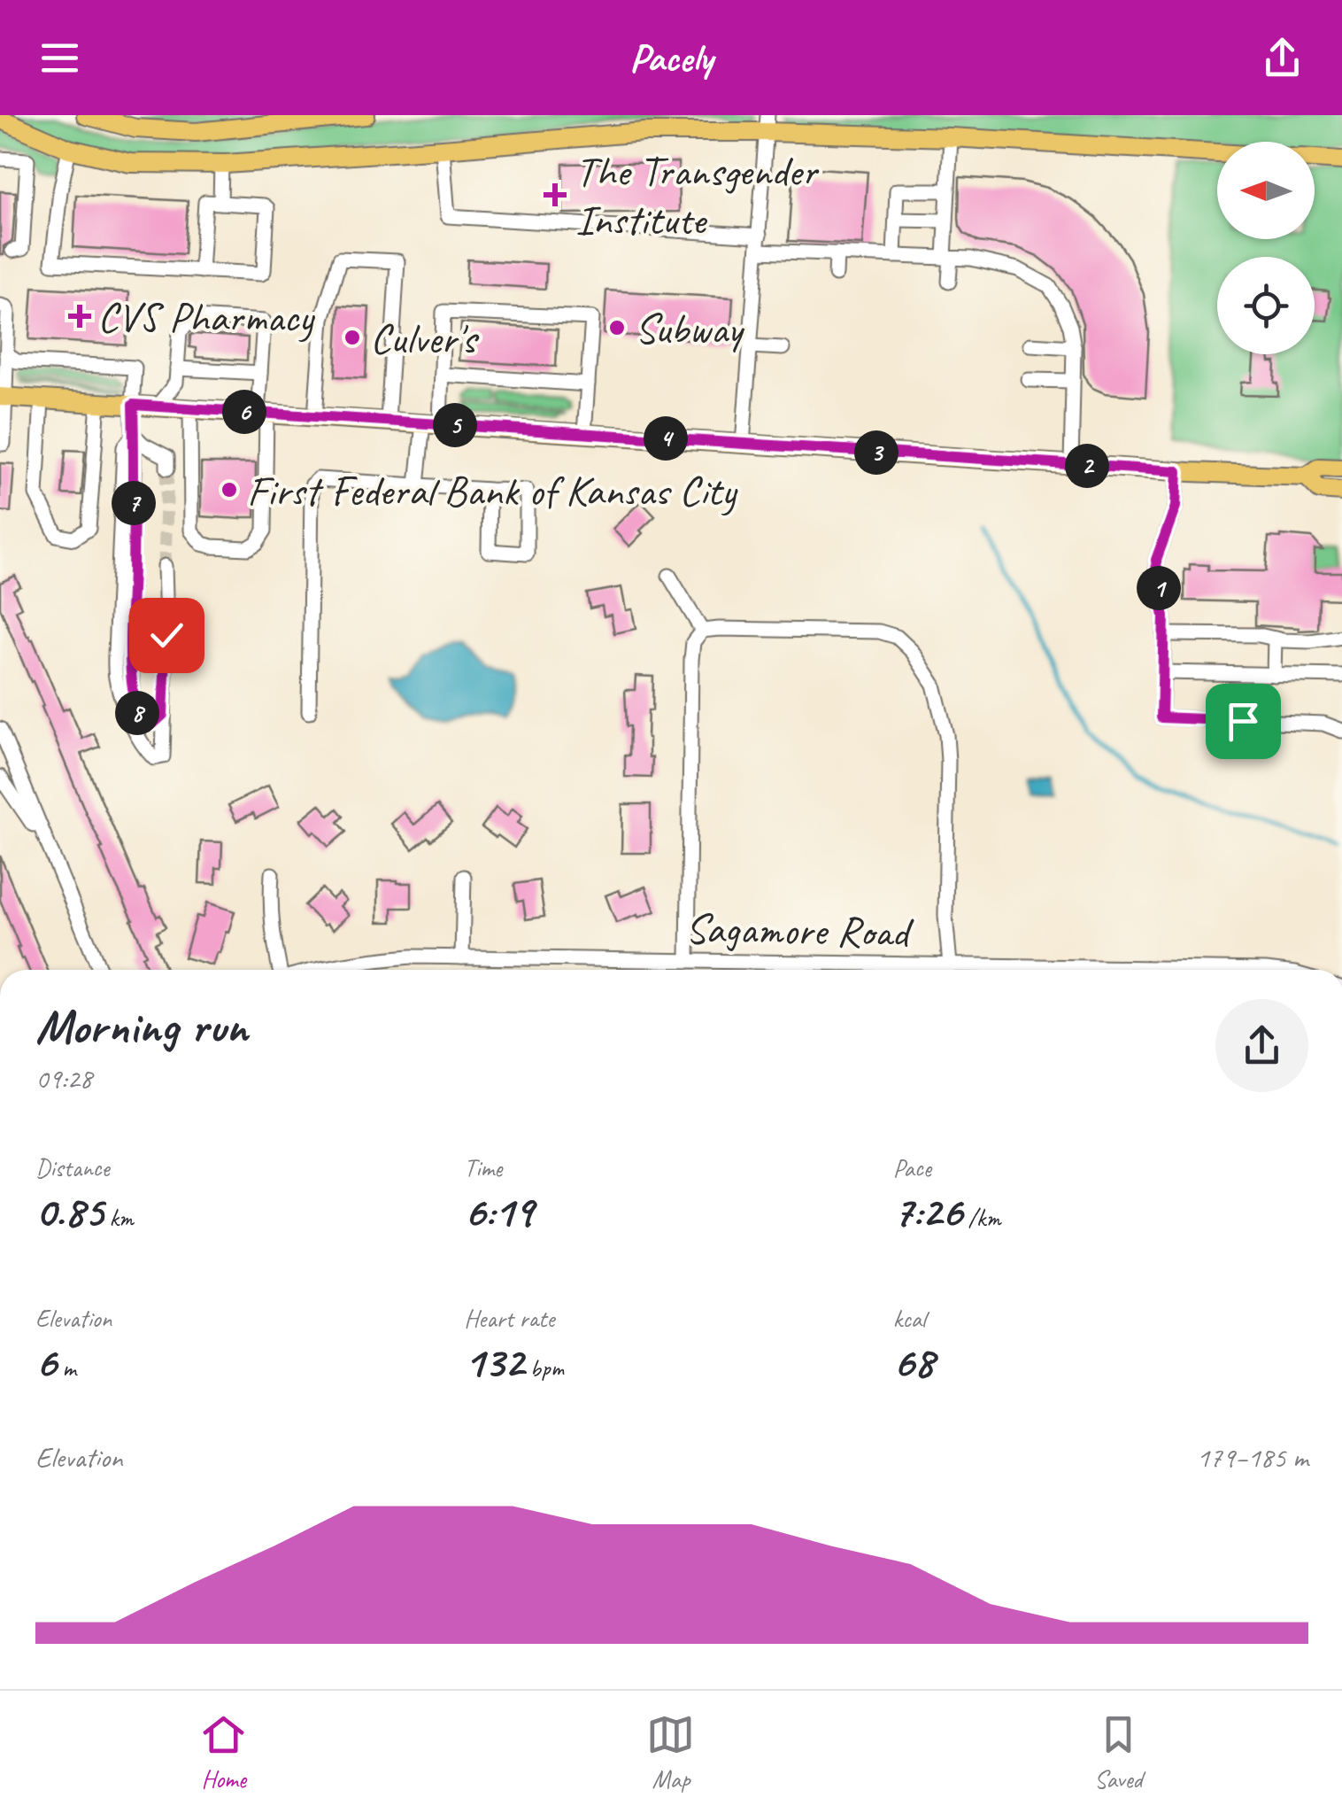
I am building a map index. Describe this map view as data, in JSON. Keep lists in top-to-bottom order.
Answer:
{
  "streets": {
    "street": ["Sagamore Road"]
  },
  "places": {
    "health": ["The Transgender Institute", "CVS Pharmacy"],
    "other": ["Subway", "Culver's", "First Federal Bank of Kansas City"]
  },
  "north": "left",
  "page": {
    "header": "Pacely",
    "pins": [
      "6",
      "5",
      "4",
      "3",
      "2",
      "7",
      "1",
      "8"
    ],
    "heading": ["Morning run", "09:28"],
    "stats": [
      ["Distance", "0.85 km"],
      ["Time", "6:19"],
      ["Pace", "7:26 /km"],
      ["Elevation", "6 m"],
      ["Heart rate", "132 bpm"],
      ["kcal", "68"]
    ],
    "chart": ["Elevation", "179–185 m"],
    "tabs": ["Home", "Map", "Saved"]
  }
}
